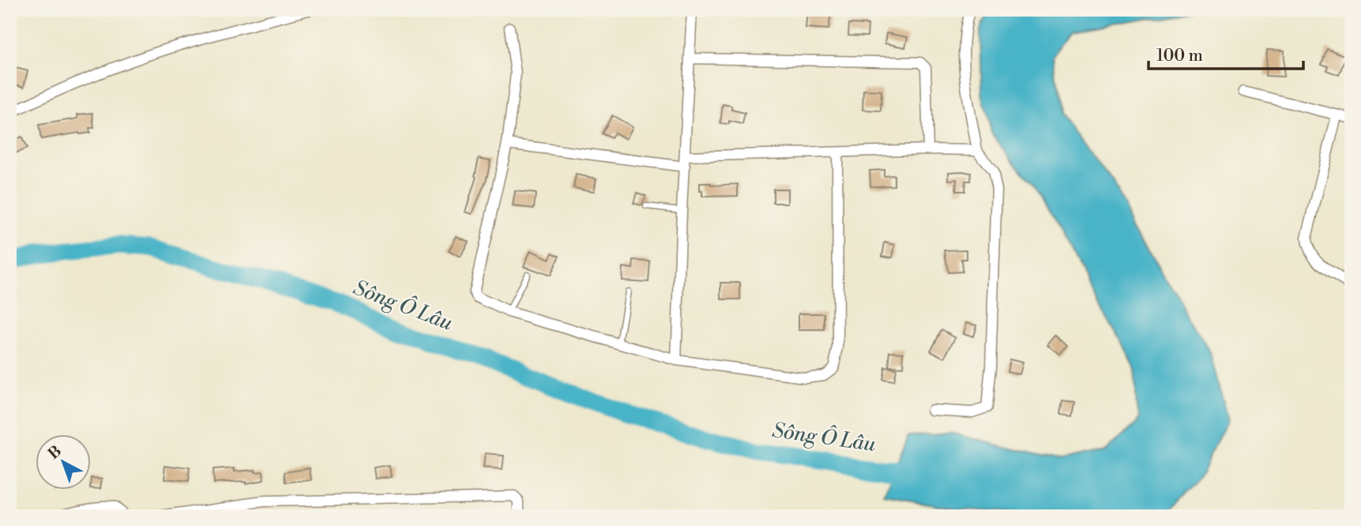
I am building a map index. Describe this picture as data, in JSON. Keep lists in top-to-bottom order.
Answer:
{
  "water": ["Sông Ô Lâu"],
  "scale_bar": "100 m",
  "north": "top left"
}
